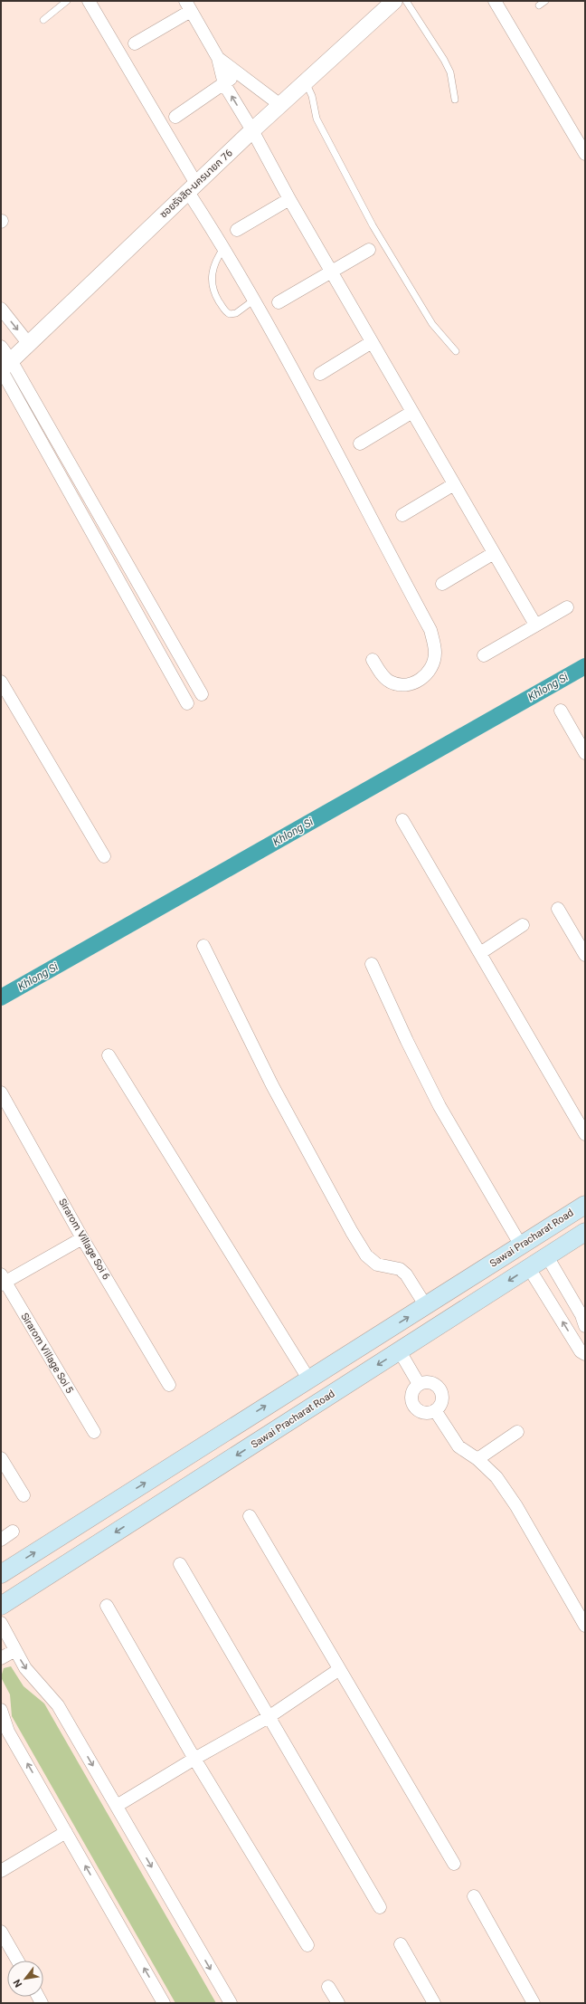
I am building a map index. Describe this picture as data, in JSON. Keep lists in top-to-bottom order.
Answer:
{
  "streets": {
    "main road": ["Sawai Pracharat Road"],
    "street": ["ซอยรังสิต-นครนายก 76", "Sirarom Village Soi 6", "Sirarom Village Soi 5"]
  },
  "water": ["Khlong Si"],
  "north": "bottom left"
}
